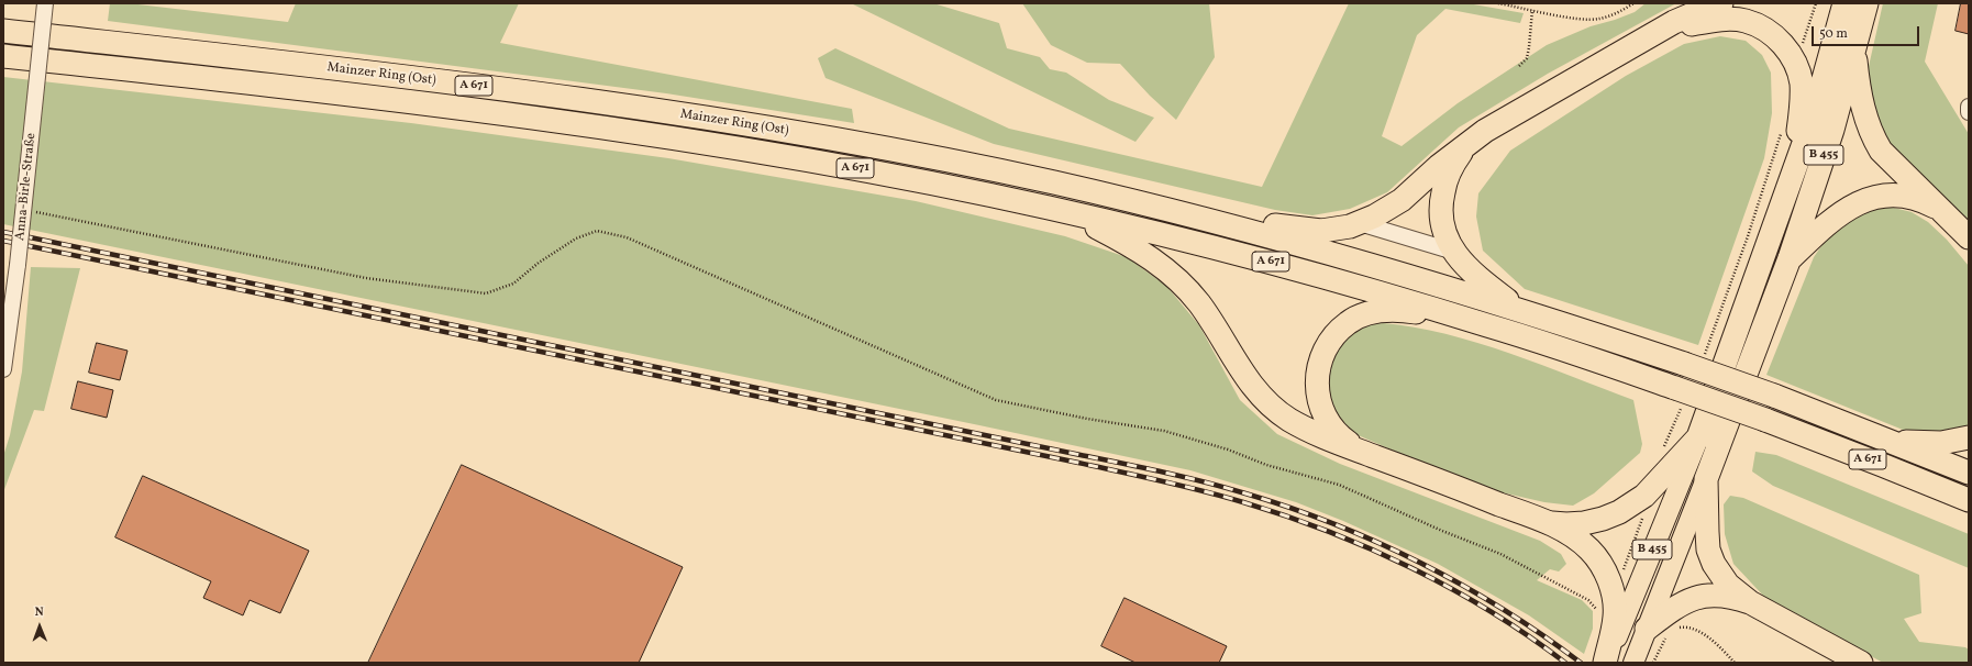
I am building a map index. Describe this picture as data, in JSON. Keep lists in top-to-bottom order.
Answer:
{
  "streets": {
    "highway": ["Mainzer Ring (Ost)", "A 671", "B 455"],
    "street": ["Anna-Birle-Straße"]
  },
  "crossings": [
    ["Mainzer Ring (Ost)", "A 671"]
  ],
  "scale_bar": "50 m",
  "north": "top"
}
